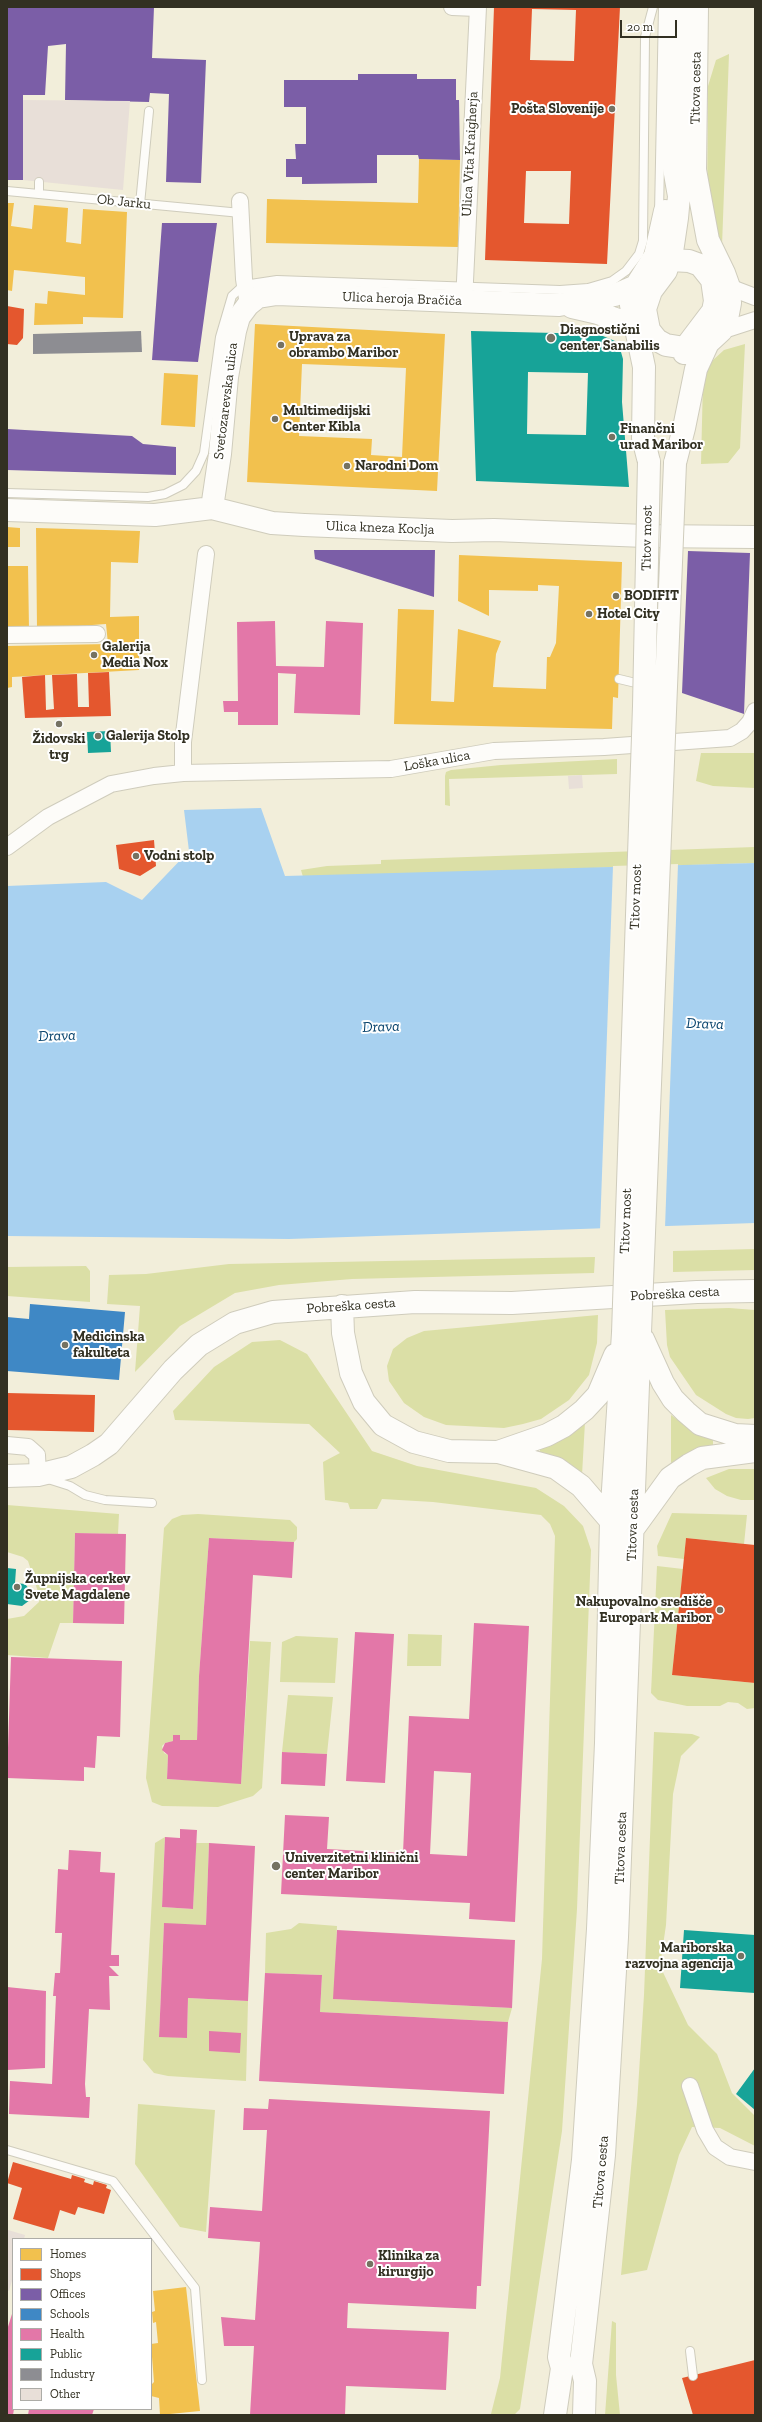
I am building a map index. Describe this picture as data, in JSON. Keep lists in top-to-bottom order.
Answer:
{
  "streets": {
    "main road": [
      "Titova cesta",
      "Ulica heroja Bračiča",
      "Svetozarevska ulica",
      "Ulica kneza Koclja",
      "Titov most",
      "Pobreška cesta"
    ],
    "street": ["Ulica Vita Kraigherja", "Loška ulica"],
    "lane": ["Ob Jarku"]
  },
  "crossings": [
    ["Titova cesta", "Titov most"],
    ["Ulica Vita Kraigherja", "Ulica heroja Bračiča"],
    ["Ulica heroja Bračiča", "Svetozarevska ulica"],
    ["Svetozarevska ulica", "Ulica kneza Koclja"]
  ],
  "water": ["Drava"],
  "places": [
    "Pošta Slovenije",
    "Diagnostični center Sanabilis",
    "Uprava za obrambo Maribor",
    "Multimedijski Center Kibla",
    "Finančni urad Maribor",
    "Narodni Dom",
    "BODIFIT",
    "Hotel City",
    "Galerija Media Nox",
    "Židovski trg",
    "Galerija Stolp",
    "Vodni stolp",
    "Medicinska fakulteta",
    "Župnijska cerkev Svete Magdalene",
    "Nakupovalno središče Europark Maribor",
    "Univerzitetni klinični center Maribor",
    "Mariborska razvojna agencija",
    "Klinika za kirurgijo"
  ],
  "legend": [
    "Homes",
    "Shops",
    "Offices",
    "Schools",
    "Health",
    "Public",
    "Industry",
    "Other"
  ],
  "scale_bar": "20 m"
}
